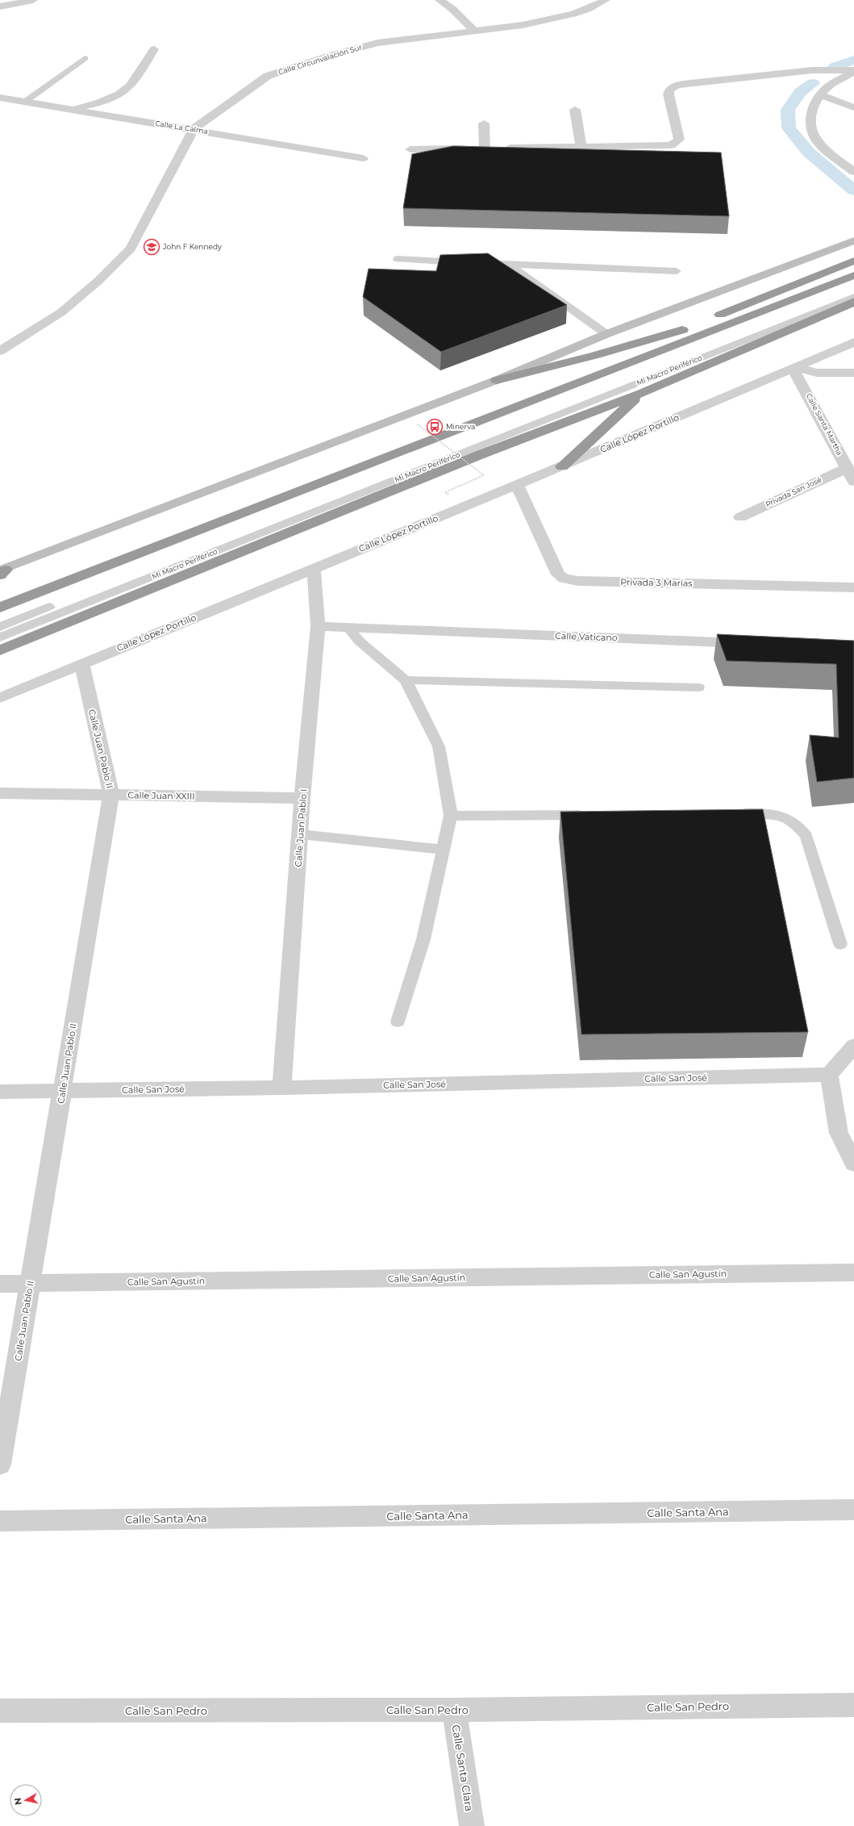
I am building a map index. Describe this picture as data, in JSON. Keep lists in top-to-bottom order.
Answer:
{
  "streets": {
    "street": [
      "Calle Circunvalación Sur",
      "Calle La Calma",
      "Calle Santa Martha",
      "Calle López Portillo",
      "Privada San José",
      "Privada 3 Marías",
      "Calle Vaticano",
      "Calle Juan Pablo II",
      "Calle Juan XXIII",
      "Calle Juan Pablo I",
      "Calle San José",
      "Calle San Agustín",
      "Calle Santa Ana",
      "Calle San Pedro",
      "Calle Santa Clara"
    ],
    "lane": ["Mi Macro Periférico"]
  },
  "crossings": [
    ["Calle Circunvalación Sur", "Calle La Calma"],
    ["Calle Santa Martha", "Calle López Portillo"],
    ["Calle Santa Martha", "Privada San José"],
    ["Calle López Portillo", "Privada 3 Marías"],
    ["Calle López Portillo", "Calle Juan Pablo II"],
    ["Calle López Portillo", "Calle Juan Pablo I"],
    ["Calle Vaticano", "Calle Juan Pablo I"],
    ["Calle Juan Pablo II", "Calle Juan XXIII"],
    ["Calle Juan Pablo II", "Calle San José"],
    ["Calle Juan Pablo II", "Calle San Agustín"],
    ["Calle Juan XXIII", "Calle Juan Pablo I"],
    ["Calle Juan Pablo I", "Calle San José"],
    ["Calle San Pedro", "Calle Santa Clara"]
  ],
  "places": {
    "school or university": ["John F Kennedy"],
    "bus stop": ["Minerva"]
  },
  "north": "left"
}
